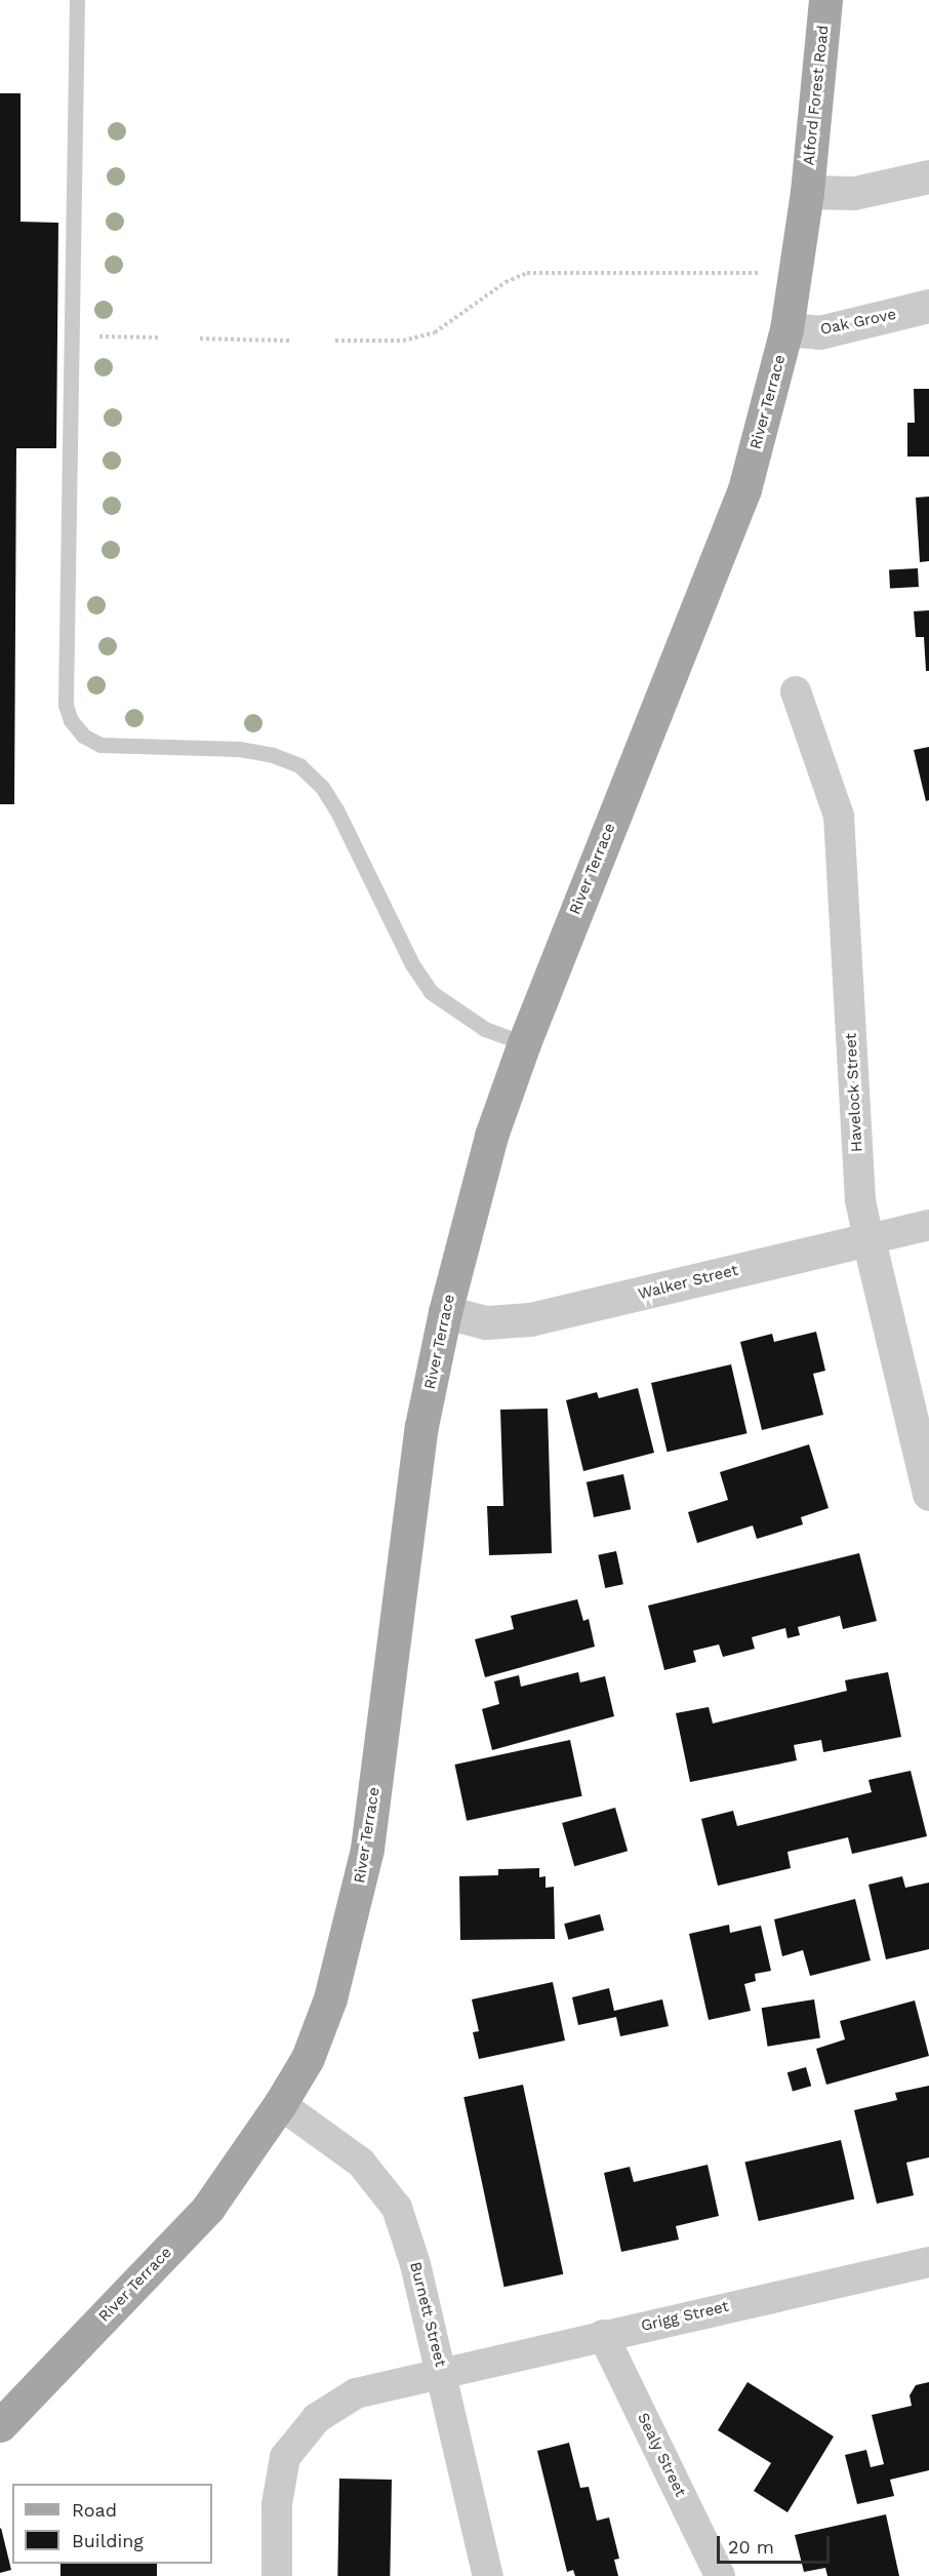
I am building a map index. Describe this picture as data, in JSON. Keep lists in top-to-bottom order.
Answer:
{
  "streets": {
    "main road": ["Alford Forest Road", "River Terrace"],
    "street": [
      "Oak Grove",
      "Havelock Street",
      "Walker Street",
      "Burnett Street",
      "Grigg Street",
      "Sealy Street"
    ]
  },
  "crossings": [
    ["Alford Forest Road", "River Terrace"],
    ["Oak Grove", "River Terrace"],
    ["River Terrace", "Walker Street"],
    ["River Terrace", "Burnett Street"],
    ["Havelock Street", "Walker Street"],
    ["Burnett Street", "Grigg Street"],
    ["Grigg Street", "Sealy Street"]
  ],
  "legend": ["Road", "Building"],
  "scale_bar": "20 m"
}
